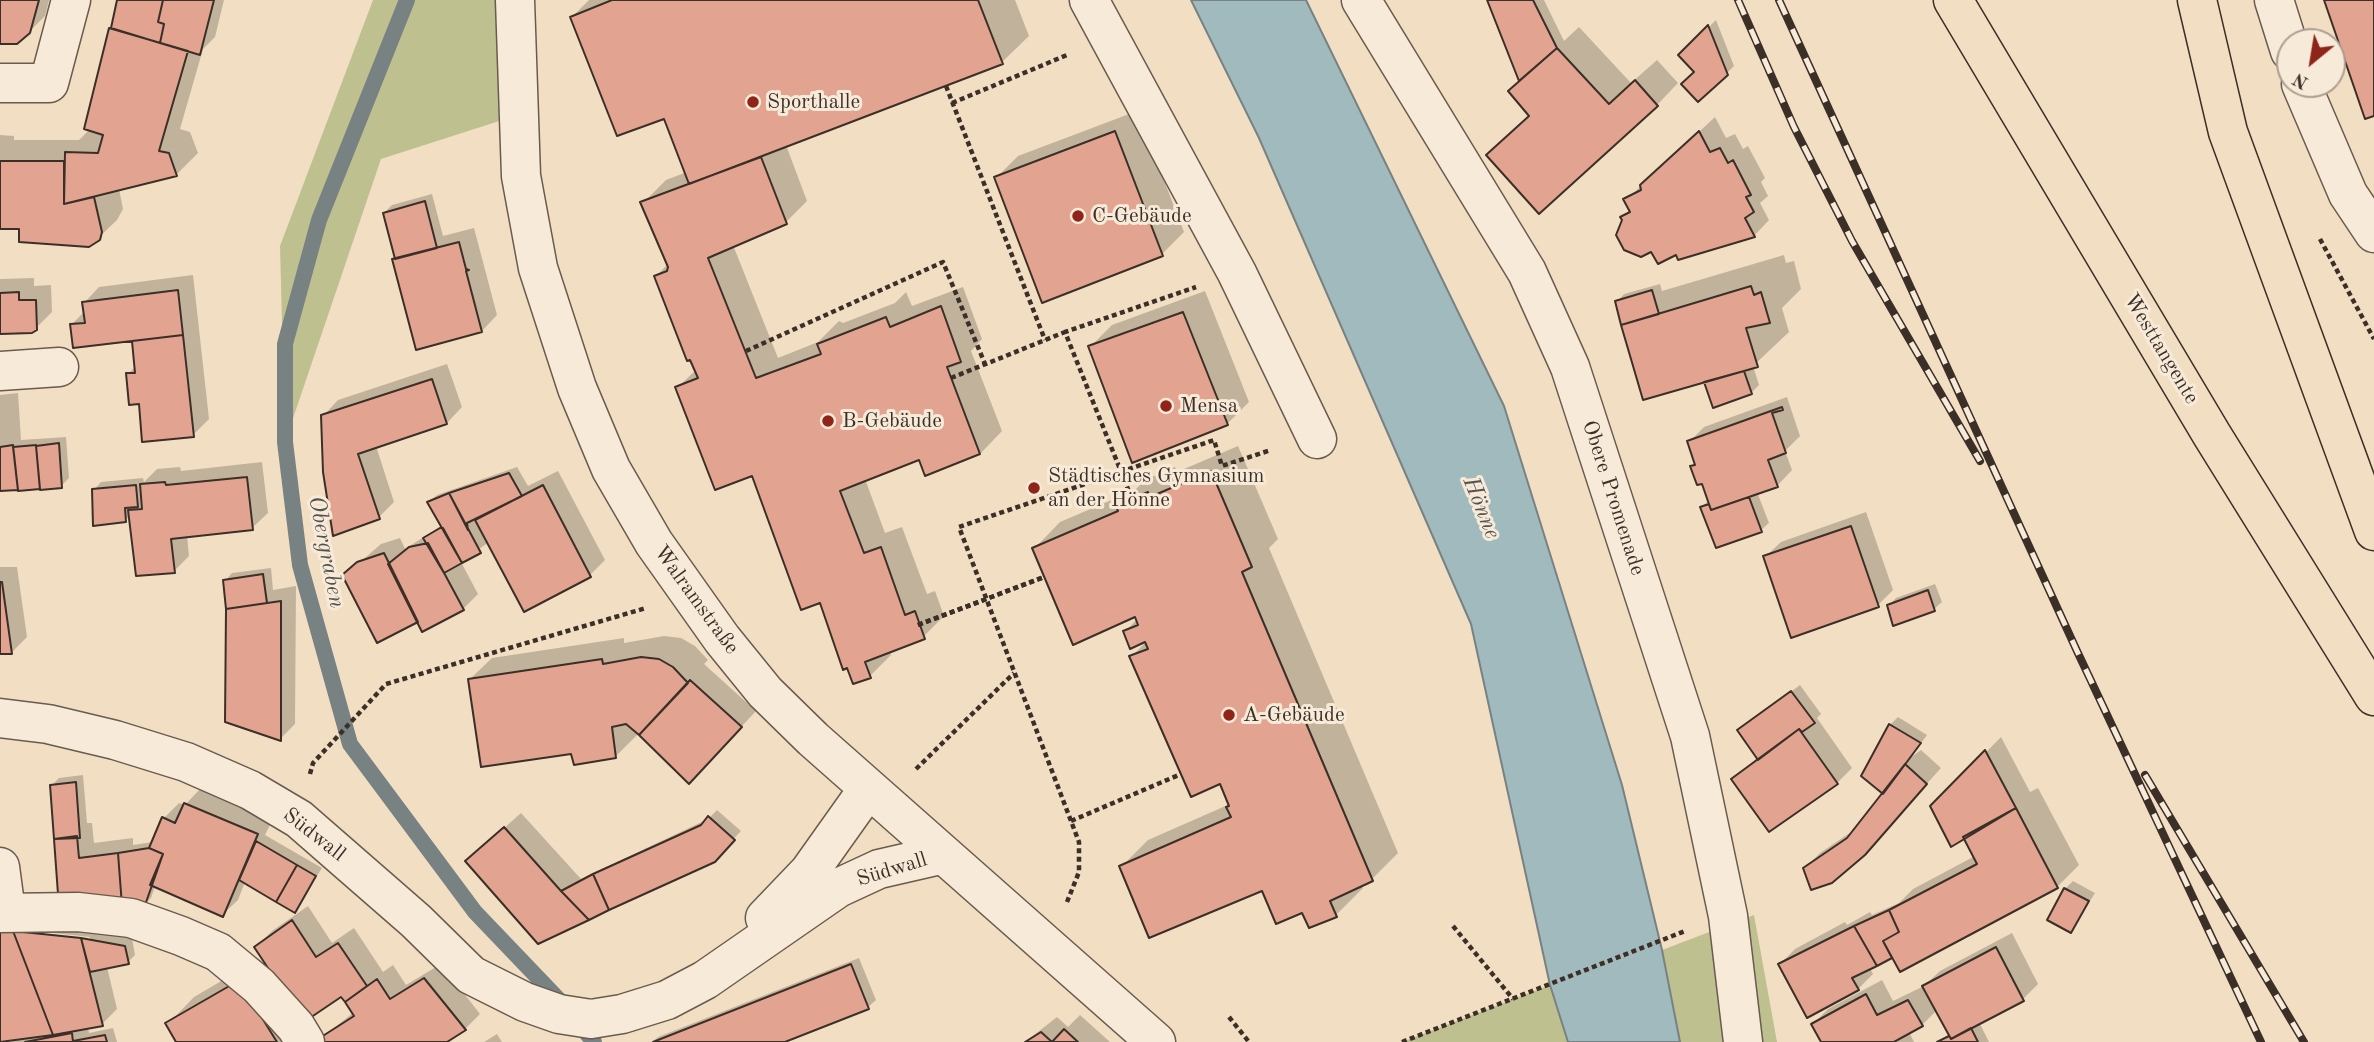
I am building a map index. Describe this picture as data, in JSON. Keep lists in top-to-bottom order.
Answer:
{
  "streets": {
    "main road": ["Westtangente"],
    "street": ["Obere Promenade", "Walramstraße", "Südwall"]
  },
  "crossings": [
    ["Walramstraße", "Südwall"]
  ],
  "water": ["Hönne", "Obergraben"],
  "places": [
    "Sporthalle",
    "C-Gebäude",
    "Mensa",
    "B-Gebäude",
    "Städtisches Gymnasium an der Hönne",
    "A-Gebäude"
  ],
  "north": "bottom left"
}
